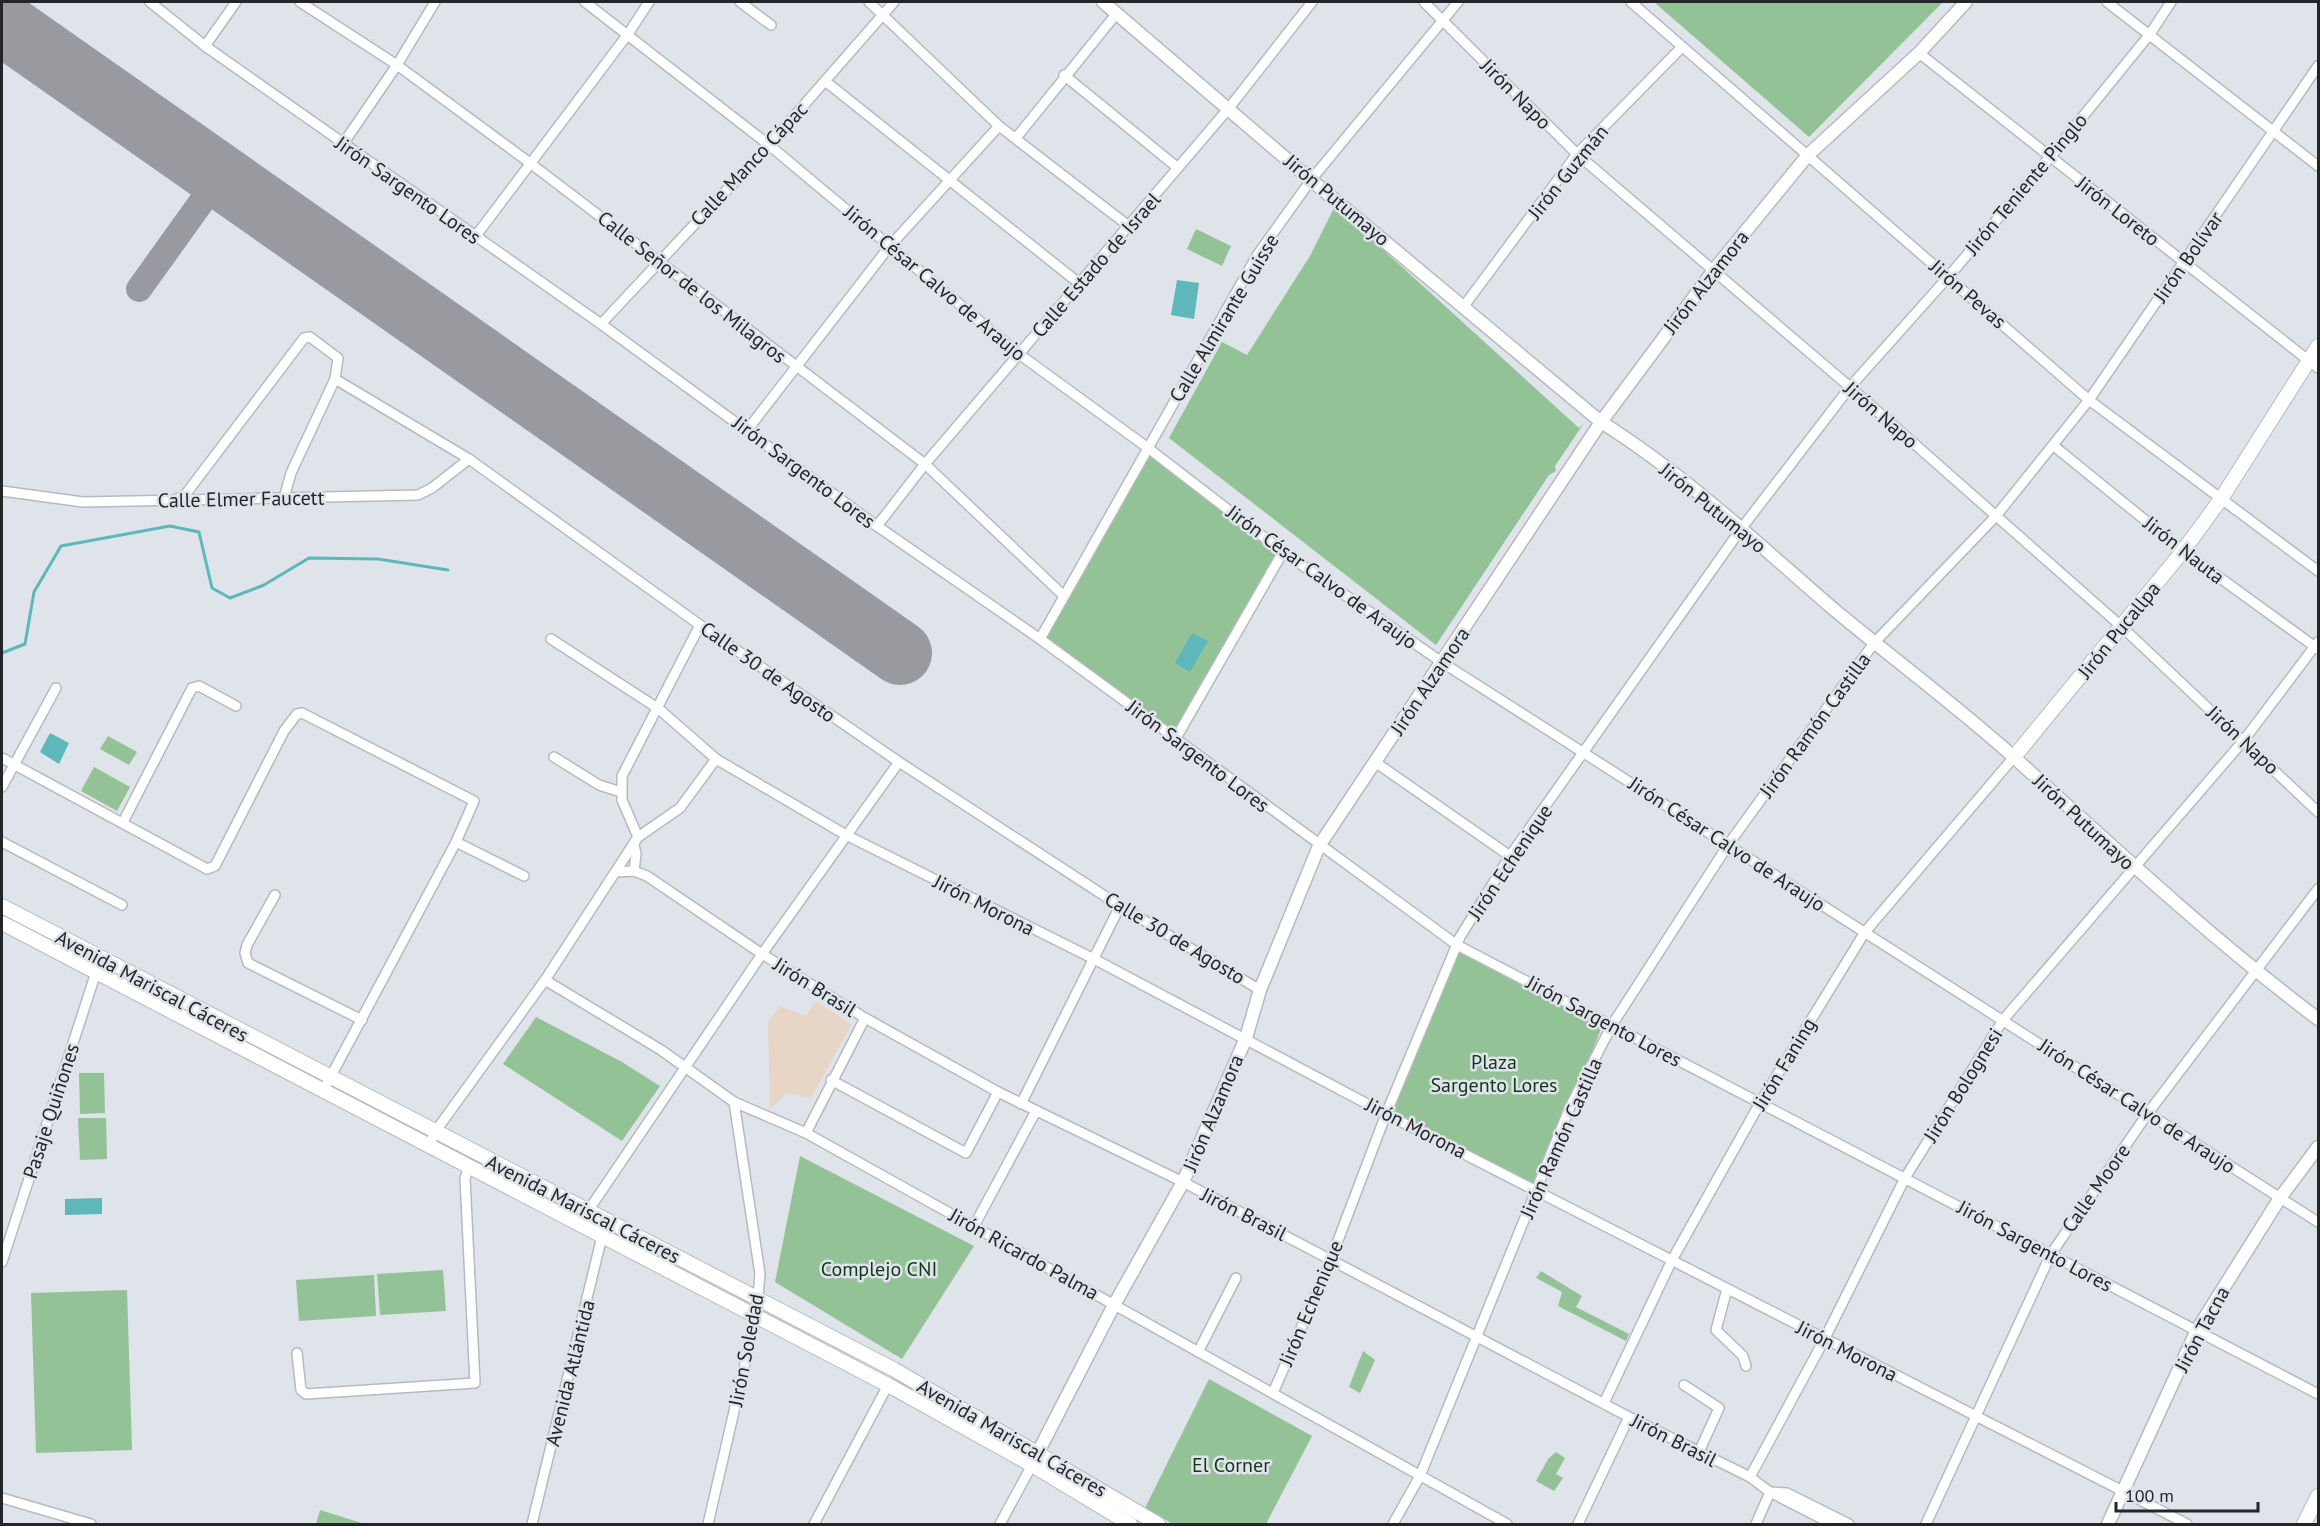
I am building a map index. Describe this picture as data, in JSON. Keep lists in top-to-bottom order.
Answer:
{
  "streets": {
    "main road": ["Jirón Pucallpa", "Avenida Mariscal Cáceres"],
    "street": [
      "Jirón Napo",
      "Calle Manco Cápac",
      "Jirón Guzmán",
      "Jirón Teniente Pinglo",
      "Jirón Sargento Lores",
      "Jirón Putumayo",
      "Jirón Loreto",
      "Jirón Bolívar",
      "Calle Estado de Israel",
      "Jirón Alzamora",
      "Jirón César Calvo de Araujo",
      "Calle Señor de los Milagros",
      "Jirón Pevas",
      "Calle Almirante Guisse",
      "Calle Elmer Faucett",
      "Jirón Nauta",
      "Calle 30 de Agosto",
      "Jirón Ramón Castilla",
      "Jirón Echenique",
      "Jirón Morona",
      "Jirón Brasil",
      "Jirón Faning",
      "Jirón Bolognesi",
      "Pasaje Quiñones",
      "Calle Moore",
      "Jirón Ricardo Palma",
      "Jirón Tacna",
      "Jirón Soledad",
      "Avenida Atlántida"
    ]
  },
  "crossings": [
    ["Jirón Napo", "Jirón Guzmán"],
    ["Jirón Napo", "Jirón Teniente Pinglo"],
    ["Jirón Napo", "Jirón Alzamora"],
    ["Jirón Napo", "Calle Almirante Guisse"],
    ["Jirón Napo", "Jirón Pucallpa"],
    ["Jirón Napo", "Jirón Ramón Castilla"],
    ["Jirón Napo", "Jirón Echenique"],
    ["Jirón Napo", "Jirón Bolognesi"],
    ["Calle Manco Cápac", "Jirón Sargento Lores"],
    ["Calle Manco Cápac", "Jirón César Calvo de Araujo"],
    ["Calle Manco Cápac", "Calle Señor de los Milagros"],
    ["Jirón Guzmán", "Jirón Putumayo"],
    ["Jirón Guzmán", "Jirón Pevas"],
    ["Jirón Teniente Pinglo", "Jirón Loreto"],
    ["Jirón Teniente Pinglo", "Jirón Pevas"],
    ["Jirón Teniente Pinglo", "Jirón Echenique"],
    ["Jirón Sargento Lores", "Calle Estado de Israel"],
    ["Jirón Sargento Lores", "Jirón Alzamora"],
    ["Jirón Sargento Lores", "Calle Almirante Guisse"],
    ["Jirón Sargento Lores", "Jirón Ramón Castilla"],
    ["Jirón Sargento Lores", "Jirón Echenique"],
    ["Jirón Sargento Lores", "Jirón Faning"],
    ["Jirón Sargento Lores", "Jirón Bolognesi"],
    ["Jirón Sargento Lores", "Calle Moore"],
    ["Jirón Sargento Lores", "Jirón Tacna"],
    ["Jirón Putumayo", "Calle Estado de Israel"],
    ["Jirón Putumayo", "Jirón Alzamora"],
    ["Jirón Putumayo", "Calle Almirante Guisse"],
    ["Jirón Putumayo", "Jirón Pucallpa"],
    ["Jirón Putumayo", "Jirón Ramón Castilla"],
    ["Jirón Putumayo", "Jirón Echenique"],
    ["Jirón Putumayo", "Jirón Faning"],
    ["Jirón Putumayo", "Jirón Bolognesi"],
    ["Jirón Putumayo", "Calle Moore"],
    ["Jirón Loreto", "Jirón Bolívar"],
    ["Jirón Loreto", "Jirón Alzamora"],
    ["Jirón Loreto", "Jirón Pucallpa"],
    ["Jirón Bolívar", "Jirón Pevas"],
    ["Jirón Bolívar", "Jirón Nauta"],
    ["Jirón Bolívar", "Jirón Ramón Castilla"],
    ["Calle Estado de Israel", "Jirón César Calvo de Araujo"],
    ["Calle Estado de Israel", "Calle Señor de los Milagros"],
    ["Jirón Alzamora", "Jirón César Calvo de Araujo"],
    ["Jirón Alzamora", "Jirón Pevas"],
    ["Jirón Alzamora", "Calle 30 de Agosto"],
    ["Jirón Alzamora", "Jirón Morona"],
    ["Jirón Alzamora", "Avenida Mariscal Cáceres"],
    ["Jirón Alzamora", "Jirón Brasil"],
    ["Jirón Alzamora", "Jirón Ricardo Palma"],
    ["Jirón César Calvo de Araujo", "Calle Almirante Guisse"],
    ["Jirón César Calvo de Araujo", "Jirón Ramón Castilla"],
    ["Jirón César Calvo de Araujo", "Jirón Echenique"],
    ["Jirón César Calvo de Araujo", "Jirón Faning"],
    ["Jirón César Calvo de Araujo", "Jirón Bolognesi"],
    ["Jirón César Calvo de Araujo", "Calle Moore"],
    ["Jirón César Calvo de Araujo", "Jirón Tacna"],
    ["Calle Señor de los Milagros", "Calle Almirante Guisse"],
    ["Jirón Pevas", "Jirón Pucallpa"],
    ["Calle Elmer Faucett", "Calle 30 de Agosto"],
    ["Jirón Nauta", "Jirón Pucallpa"],
    ["Jirón Nauta", "Jirón Ramón Castilla"],
    ["Jirón Nauta", "Jirón Bolognesi"],
    ["Jirón Pucallpa", "Jirón Faning"],
    ["Jirón Ramón Castilla", "Jirón Morona"],
    ["Jirón Ramón Castilla", "Jirón Brasil"],
    ["Jirón Ramón Castilla", "Jirón Ricardo Palma"],
    ["Jirón Echenique", "Jirón Morona"],
    ["Jirón Echenique", "Jirón Brasil"],
    ["Jirón Echenique", "Jirón Ricardo Palma"],
    ["Jirón Morona", "Jirón Faning"],
    ["Jirón Morona", "Jirón Bolognesi"],
    ["Jirón Morona", "Calle Moore"],
    ["Jirón Morona", "Jirón Tacna"],
    ["Avenida Mariscal Cáceres", "Pasaje Quiñones"],
    ["Avenida Mariscal Cáceres", "Jirón Soledad"],
    ["Avenida Mariscal Cáceres", "Avenida Atlántida"],
    ["Jirón Brasil", "Jirón Faning"],
    ["Jirón Brasil", "Jirón Bolognesi"],
    ["Jirón Ricardo Palma", "Jirón Soledad"]
  ],
  "parks": ["Plaza Sargento Lores", "Complejo CNI", "El Corner"],
  "scale_bar": "100 m"
}
